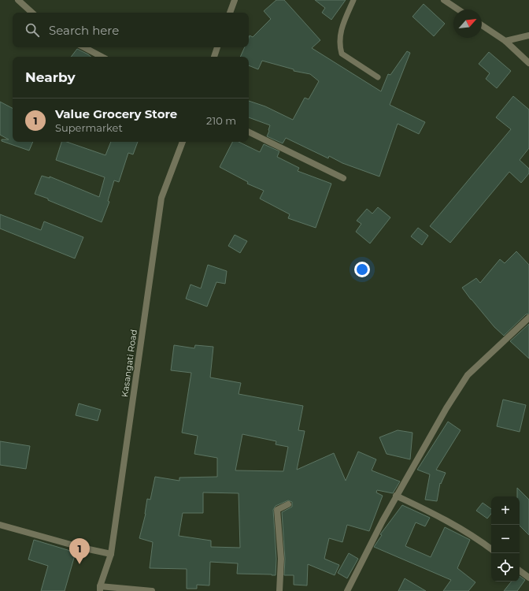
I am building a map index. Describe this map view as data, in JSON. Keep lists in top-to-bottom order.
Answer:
{
  "streets": {
    "street": ["Kasangati Road"]
  },
  "north": "top right",
  "page": {
    "search": "Search here",
    "heading": "Nearby",
    "list": [
      {
        "mark": "1",
        "name": "Value Grocery Store",
        "note": "Supermarket",
        "value": "210 m"
      }
    ],
    "map_buttons": ["+", "−"],
    "pins": "1"
  }
}
